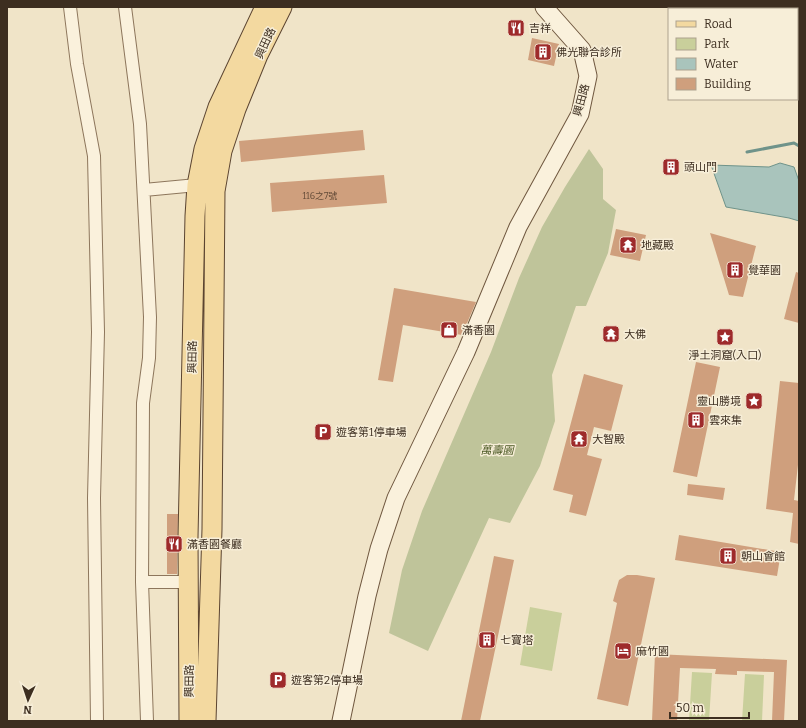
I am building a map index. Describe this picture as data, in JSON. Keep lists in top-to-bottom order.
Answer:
{
  "streets": {
    "main road": ["興田路"]
  },
  "parks": ["萬壽園"],
  "places": {
    "restaurant": ["吉祥", "滿香園餐廳"],
    "building": [
      "佛光聯合診所",
      "頭山門",
      "覺華園",
      "雲來集",
      "朝山會館",
      "七寶塔"
    ],
    "temple": ["地藏殿", "大佛", "大智殿"],
    "shop": ["滿香園"],
    "place": ["淨土洞窟(入口)", "靈山勝境"],
    "parking": ["遊客第1停車場", "遊客第2停車場"],
    "hotel": ["麻竹園"]
  },
  "house_numbers": ["116之7號"],
  "legend": [
    "Road",
    "Park",
    "Water",
    "Building"
  ],
  "scale_bar": "50 m",
  "north": "bottom"
}
